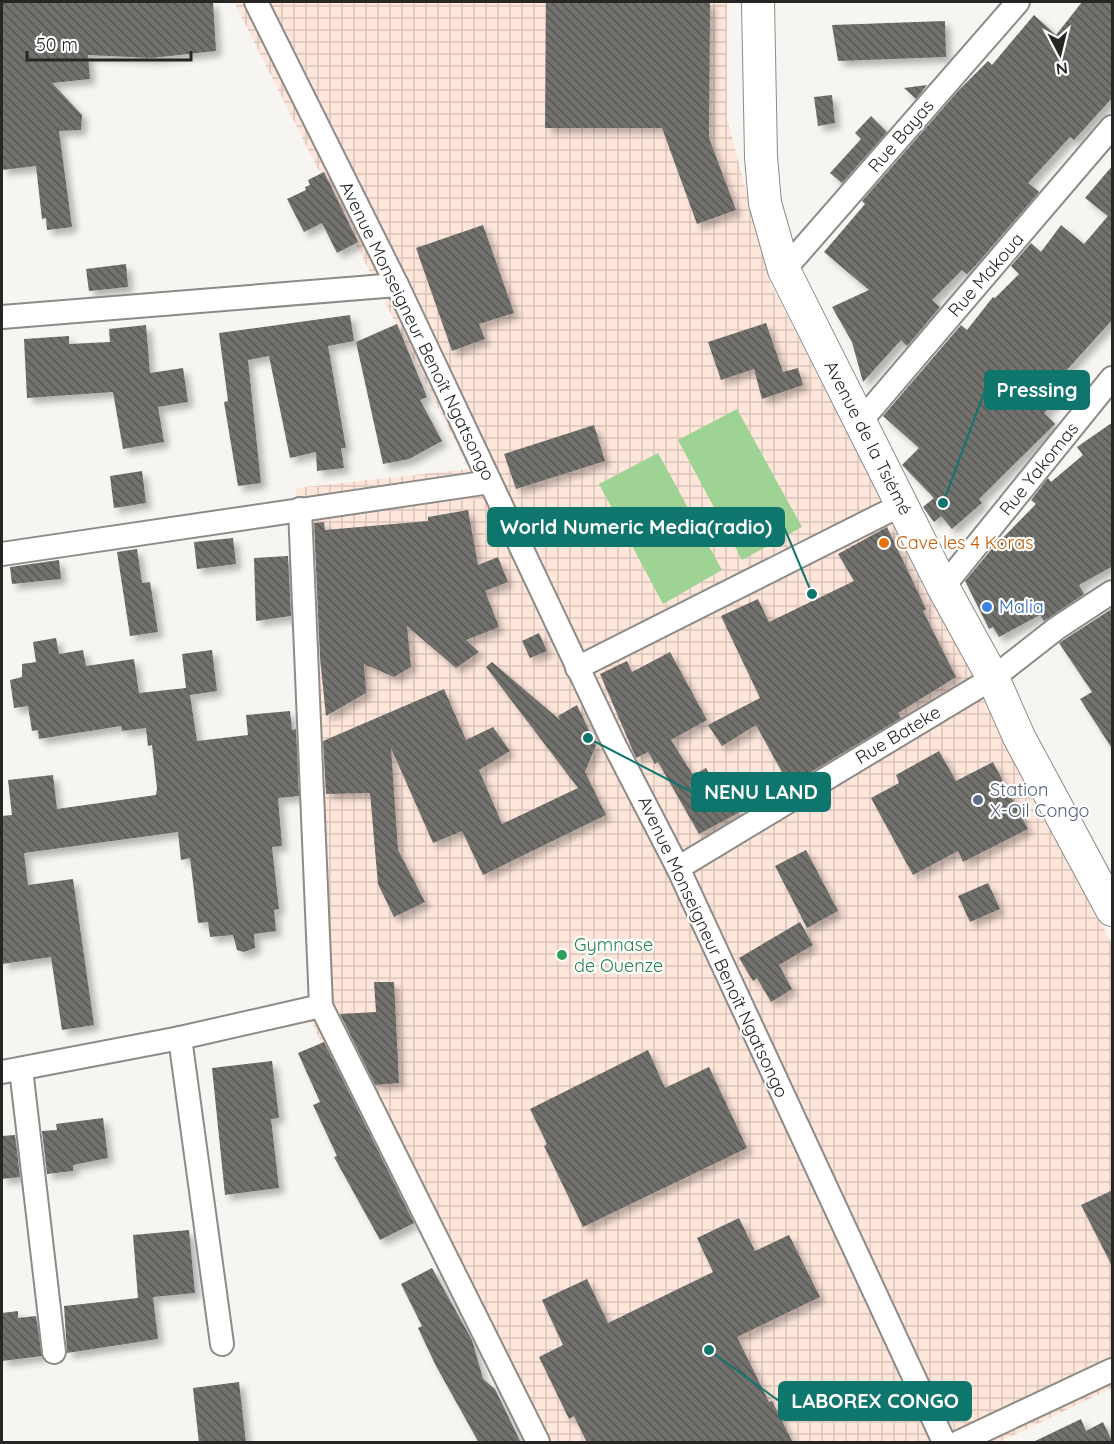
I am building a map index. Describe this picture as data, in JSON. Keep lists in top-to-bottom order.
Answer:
{
  "streets": {
    "main road": ["Avenue de la Tsiémé"],
    "street": [
      "Rue Bayas",
      "Rue Makoua",
      "Avenue Monseigneur Benoît Ngatsongo",
      "Rue Yakomas",
      "Rue Bateke"
    ]
  },
  "crossings": [
    ["Rue Bayas", "Avenue de la Tsiémé"],
    ["Rue Makoua", "Avenue de la Tsiémé"],
    ["Avenue Monseigneur Benoît Ngatsongo", "Rue Bateke"],
    ["Avenue de la Tsiémé", "Rue Yakomas"],
    ["Avenue de la Tsiémé", "Rue Bateke"]
  ],
  "places": [
    "Pressing",
    "Cave les 4 Koras",
    "World Numeric Media(radio)",
    "Malia",
    "NENU LAND",
    "Station X-Oil Congo",
    "Gymnase de Ouenze",
    "LABOREX CONGO"
  ],
  "scale_bar": "50 m",
  "north": "bottom"
}
